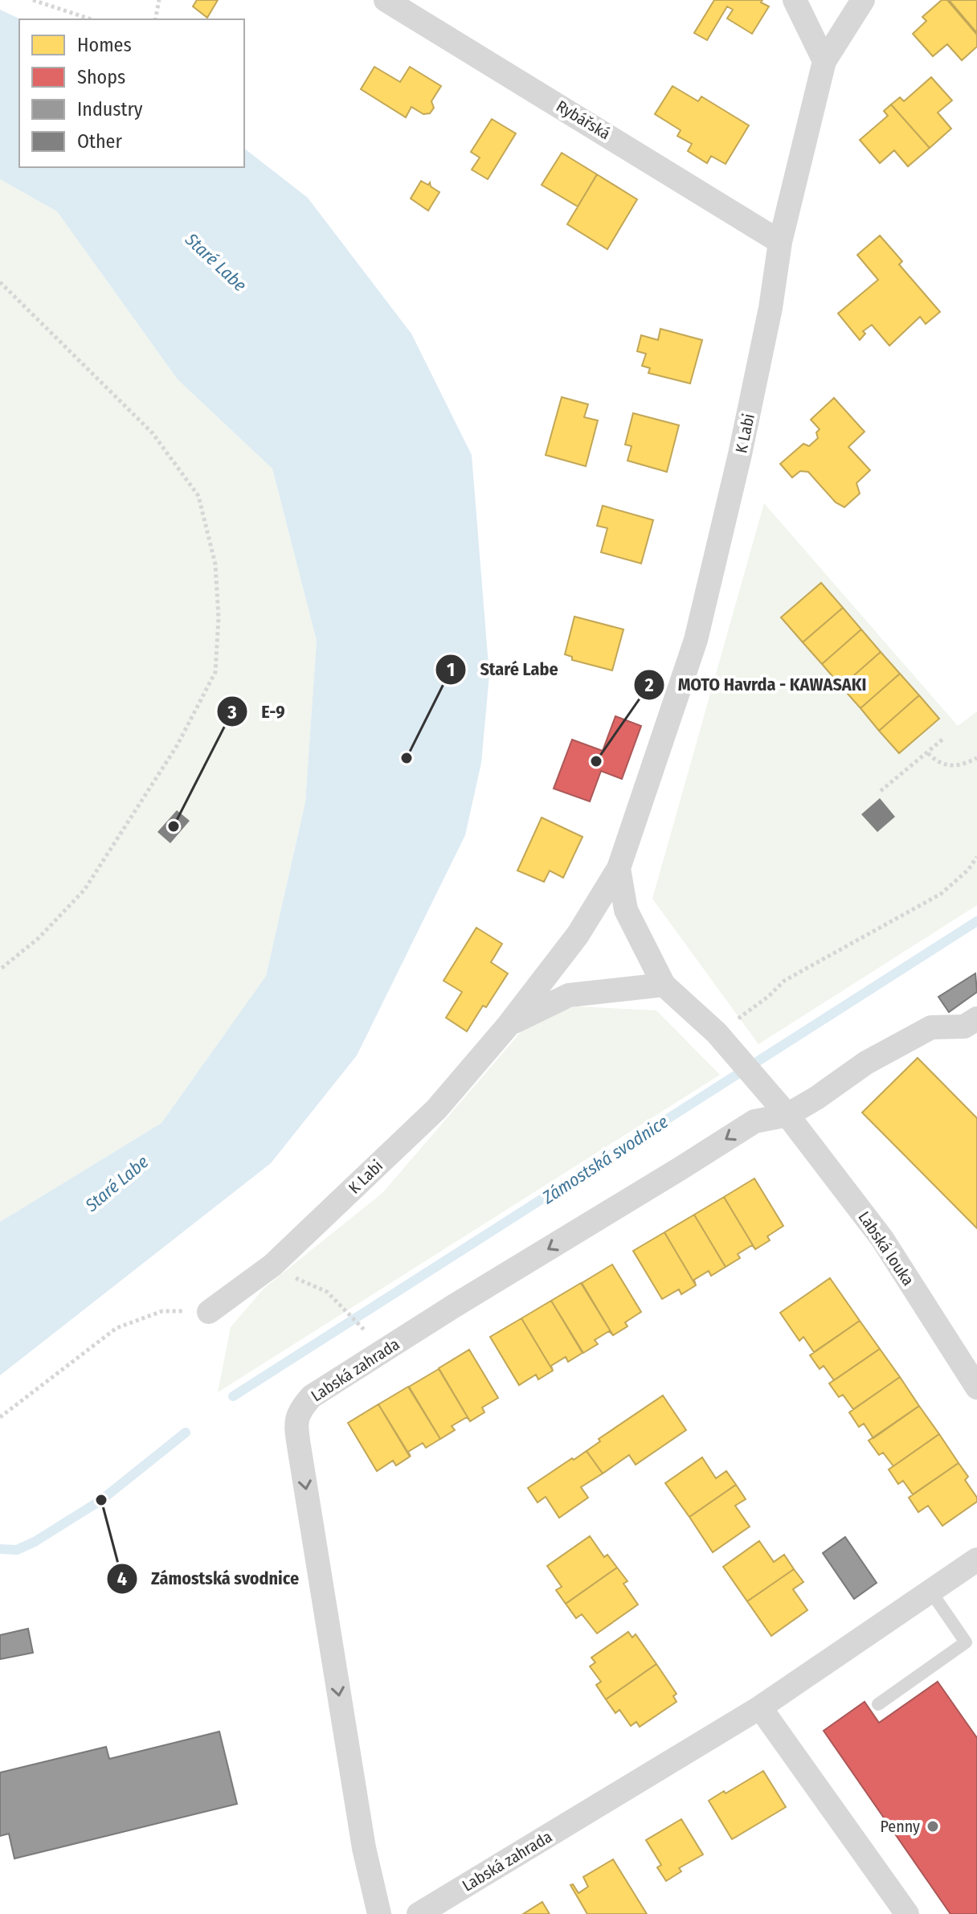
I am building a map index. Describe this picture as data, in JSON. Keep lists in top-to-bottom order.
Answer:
{
  "streets": {
    "street": [
      "Rybářská",
      "K Labi",
      "Labská louka",
      "Labská zahrada"
    ]
  },
  "crossings": [
    ["Rybářská", "K Labi"],
    ["K Labi", "Labská louka"],
    ["Labská louka", "Labská zahrada"]
  ],
  "one_way": ["Labská zahrada"],
  "water": ["Staré Labe", "Zámostská svodnice"],
  "places": [
    "Staré Labe",
    "MOTO Havrda - KAWASAKI",
    "E-9",
    "Zámostská svodnice",
    "Penny"
  ],
  "legend": [
    "Homes",
    "Shops",
    "Industry",
    "Other"
  ]
}
